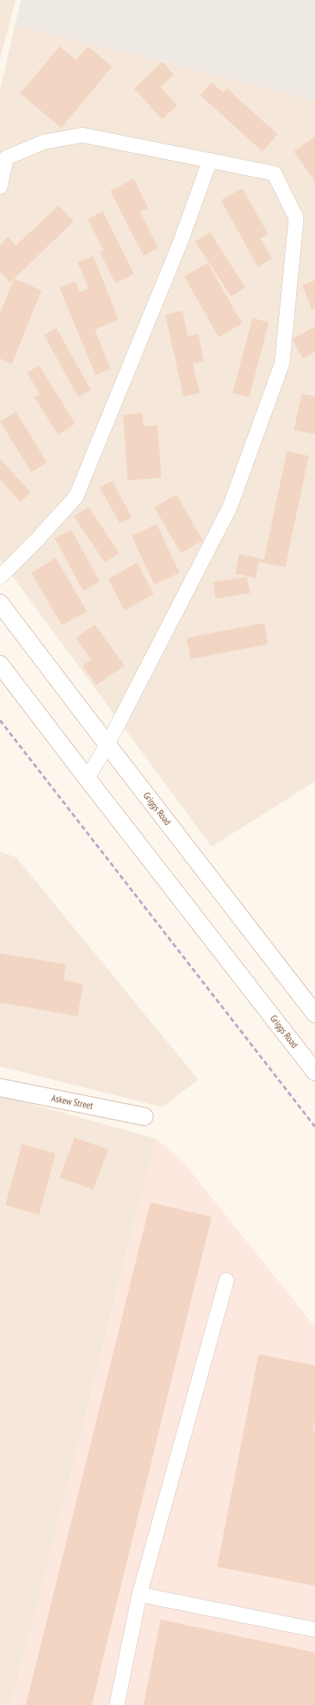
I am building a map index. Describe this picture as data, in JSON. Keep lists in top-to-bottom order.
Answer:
{
  "streets": {
    "main road": ["Griggs Road", "Askew Street"]
  }
}
